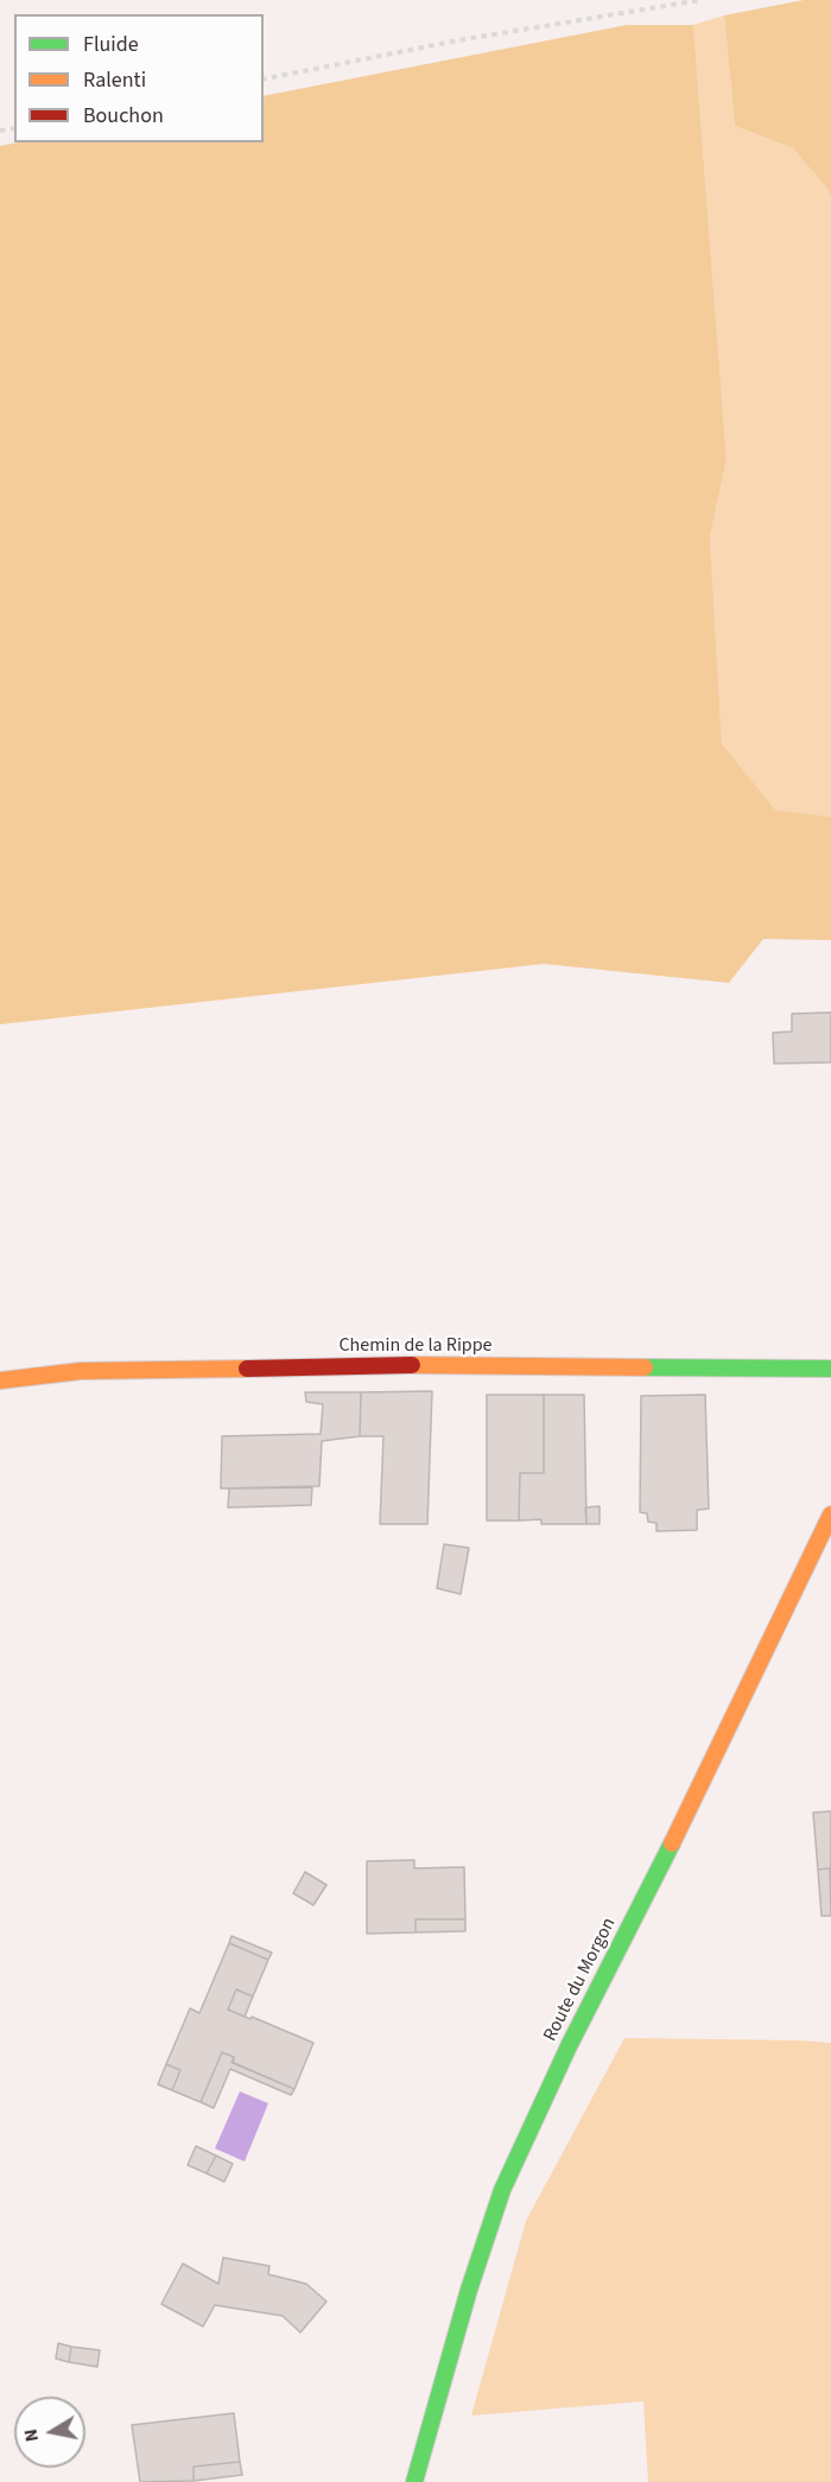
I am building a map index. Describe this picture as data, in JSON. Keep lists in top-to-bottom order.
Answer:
{
  "streets": {
    "street": ["Chemin de la Rippe", "Route du Morgon"]
  },
  "legend": ["Fluide", "Ralenti", "Bouchon"],
  "north": "left"
}
